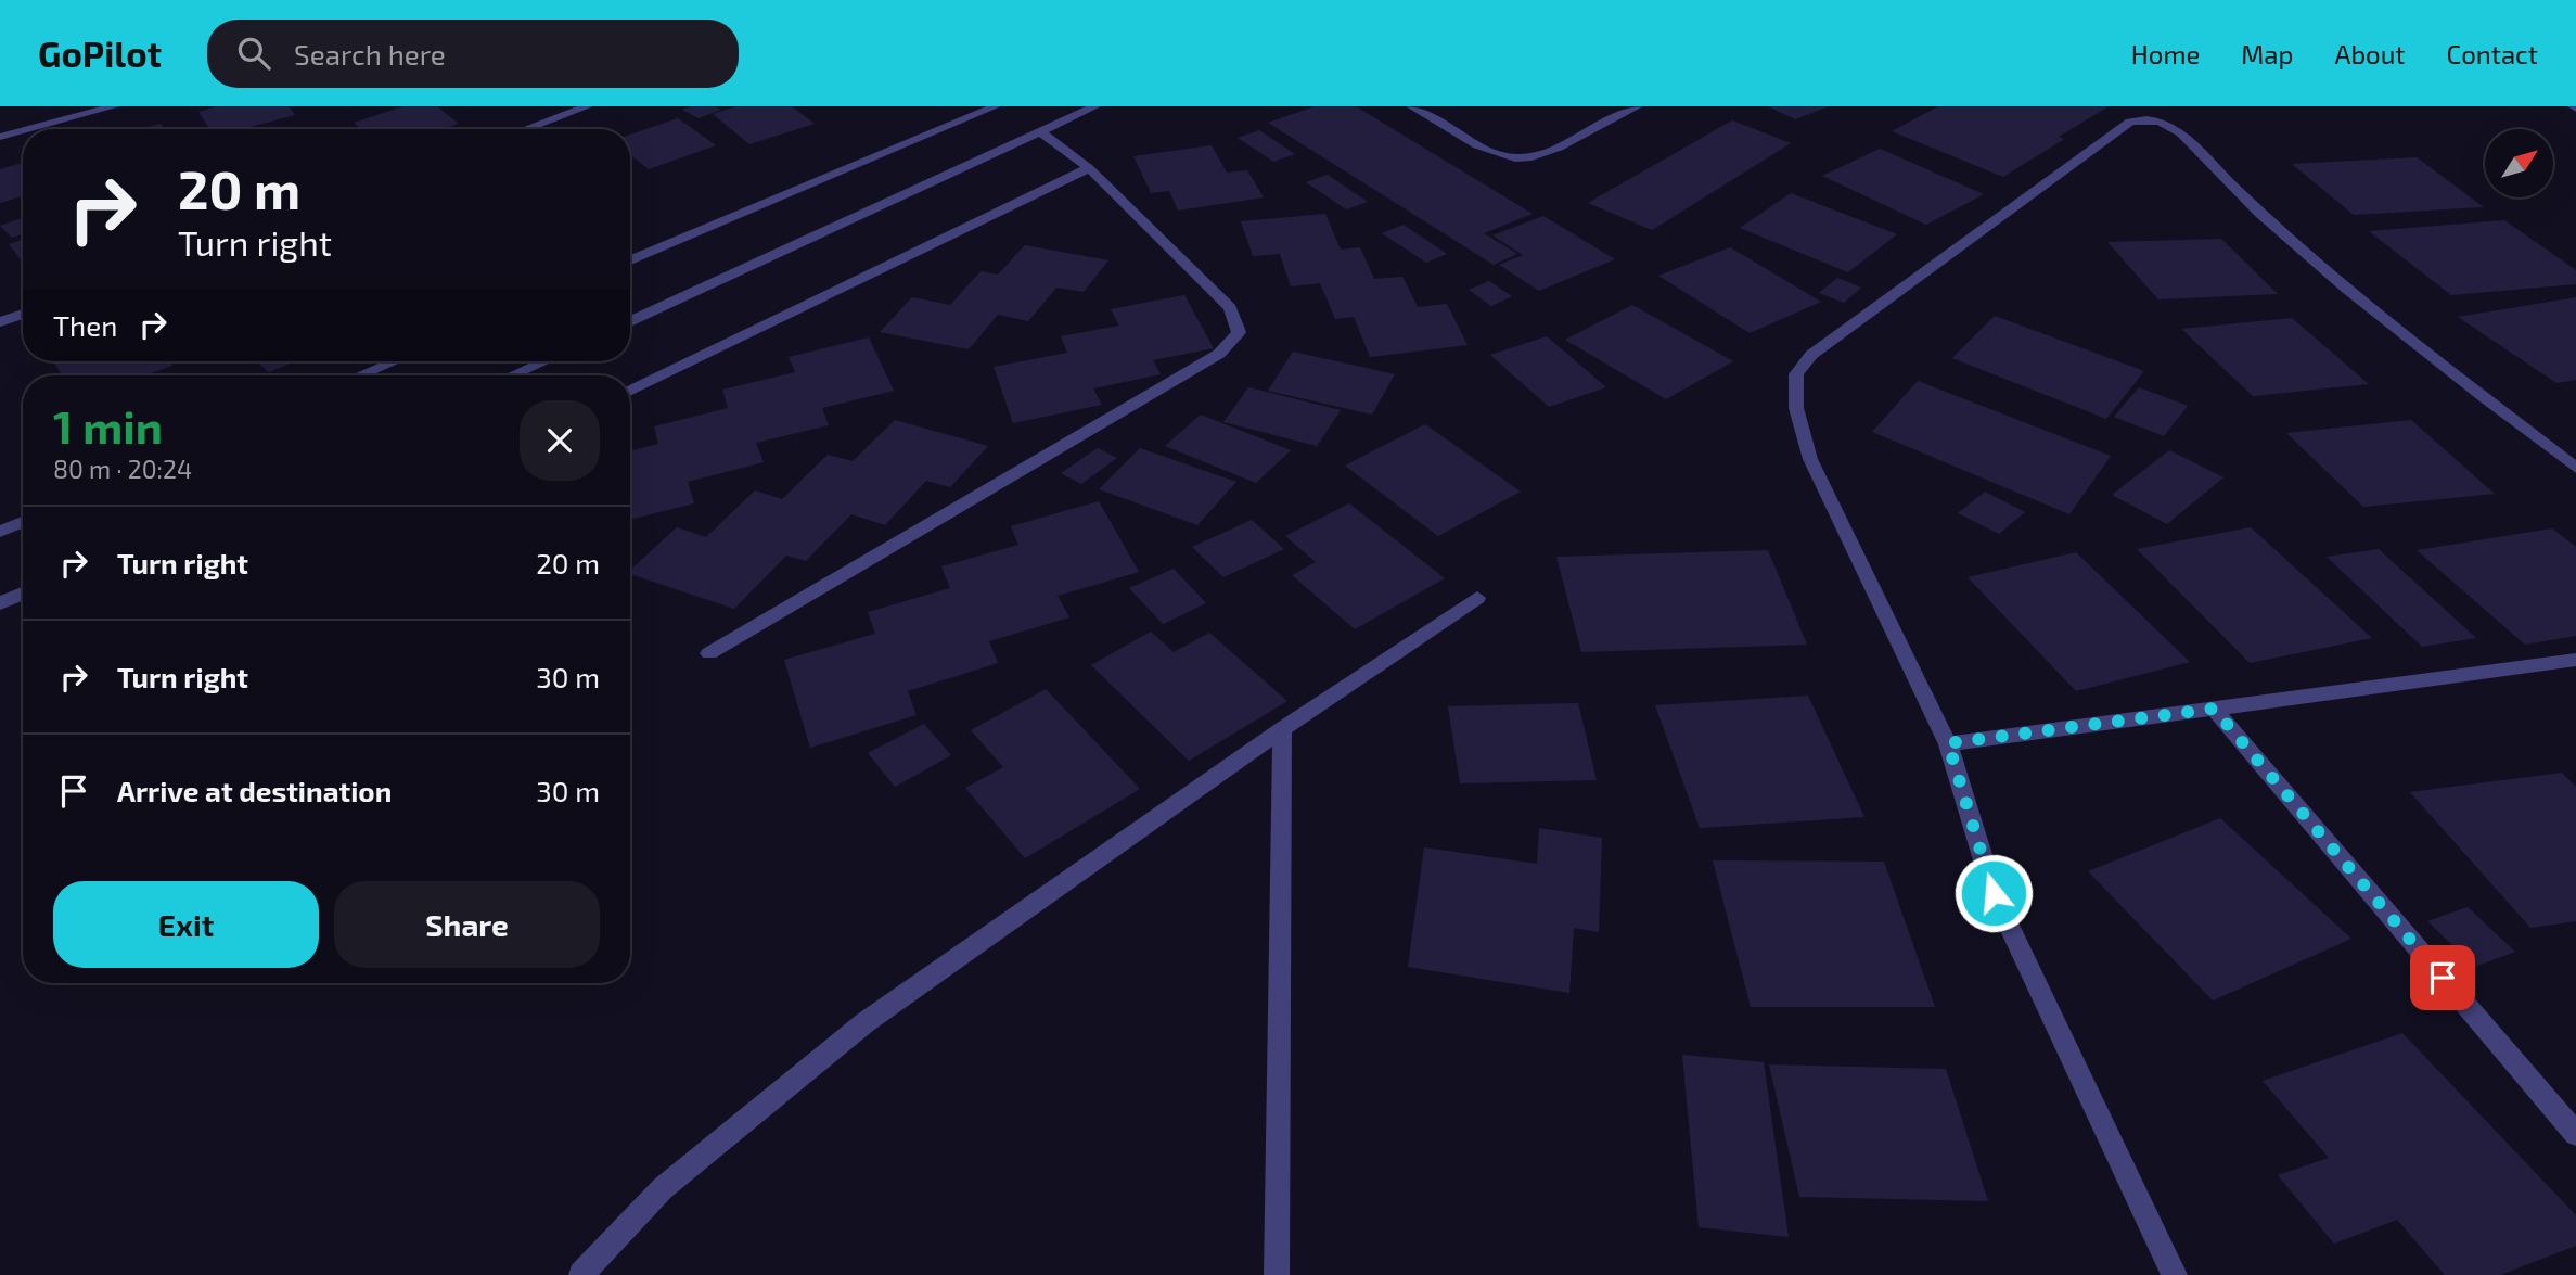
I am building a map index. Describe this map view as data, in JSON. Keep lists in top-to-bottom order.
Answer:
{
  "north": "top right",
  "page": {
    "header": "GoPilot",
    "search": "Search here",
    "nav": [
      "Home",
      "Map",
      "About",
      "Contact"
    ],
    "turn": ["20 m", "Turn right"],
    "then": "Then",
    "heading": ["1 min", "80 m · 20:24"],
    "list": [
      {
        "name": "Turn right",
        "value": "20 m"
      },
      {
        "name": "Turn right",
        "value": "30 m"
      },
      {
        "name": "Arrive at destination",
        "value": "30 m"
      }
    ],
    "buttons": ["Exit", "Share"]
  }
}
